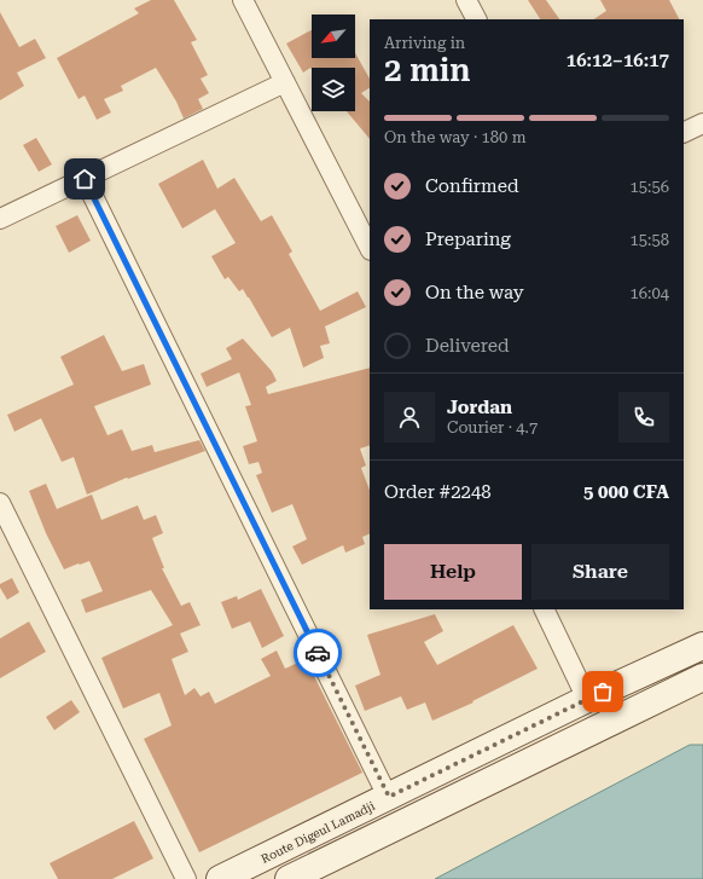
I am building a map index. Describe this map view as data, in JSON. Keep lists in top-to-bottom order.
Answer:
{
  "streets": {
    "main road": ["Route Digeul Lamadji"]
  },
  "north": "bottom left",
  "page": {
    "heading": ["2 min", "Arriving in", "16:12–16:17"],
    "panel": [
      "Jordan",
      "Courier · 4.7",
      "Order #2248",
      "5 000 CFA"
    ],
    "bar": "On the way · 180 m",
    "list": [
      ["Confirmed", "15:56"],
      ["Preparing", "15:58"],
      ["On the way", "16:04"],
      "Delivered"
    ],
    "buttons": ["Help", "Share"]
  }
}
